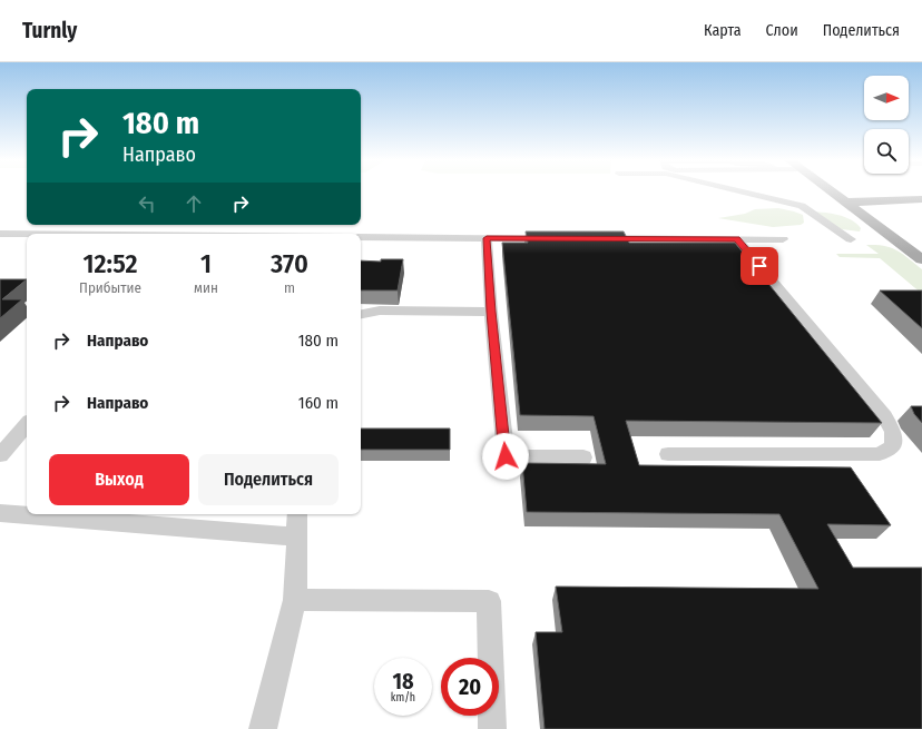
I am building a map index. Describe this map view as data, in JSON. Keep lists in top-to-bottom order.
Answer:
{
  "north": "right",
  "page": {
    "header": "Turnly",
    "nav": ["Карта", "Слои", "Поделиться"],
    "turn": ["180 m", "Направо"],
    "eta": [
      "12:52",
      "Прибытие",
      "1",
      "мин",
      "370",
      "m"
    ],
    "list": [
      {
        "name": "Направо",
        "value": "180 m"
      },
      {
        "name": "Направо",
        "value": "160 m"
      }
    ],
    "buttons": ["Выход", "Поделиться"],
    "speed": "18 km/h",
    "limit": "20"
  }
}
